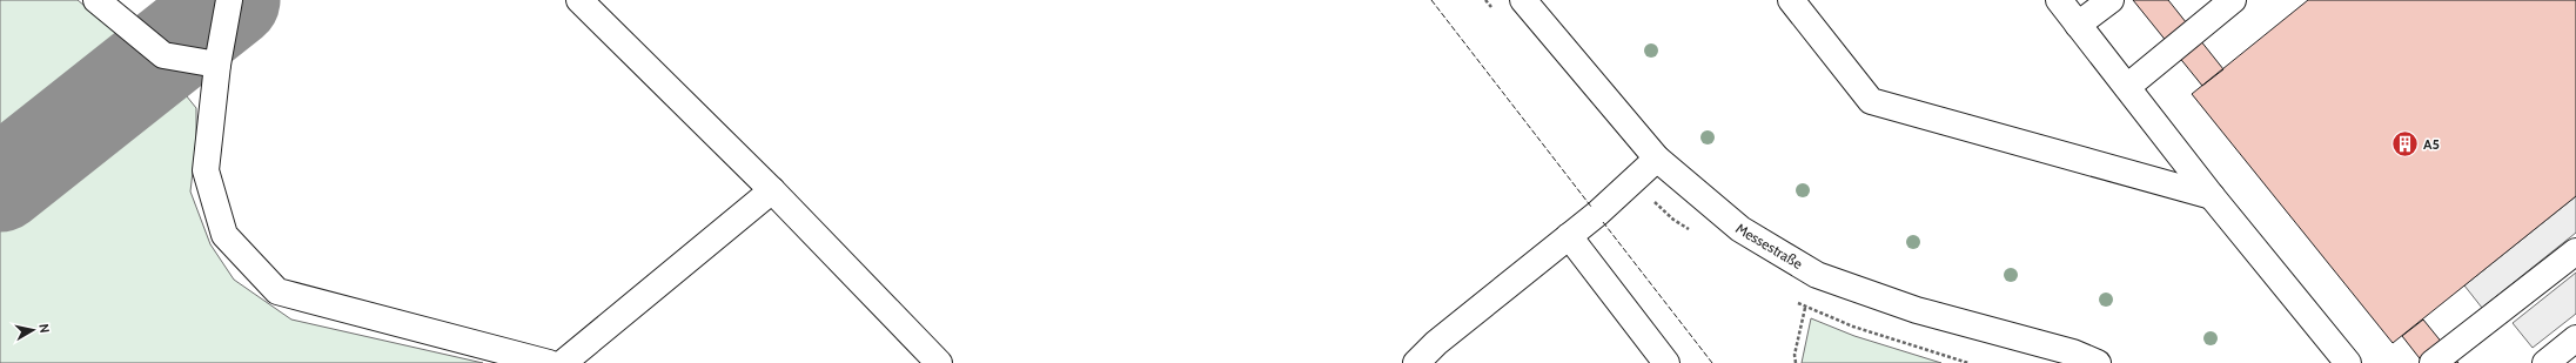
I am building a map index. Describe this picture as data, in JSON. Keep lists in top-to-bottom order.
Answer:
{
  "streets": {
    "street": ["Messestraße"]
  },
  "places": {
    "building": ["A5"]
  },
  "north": "right"
}
